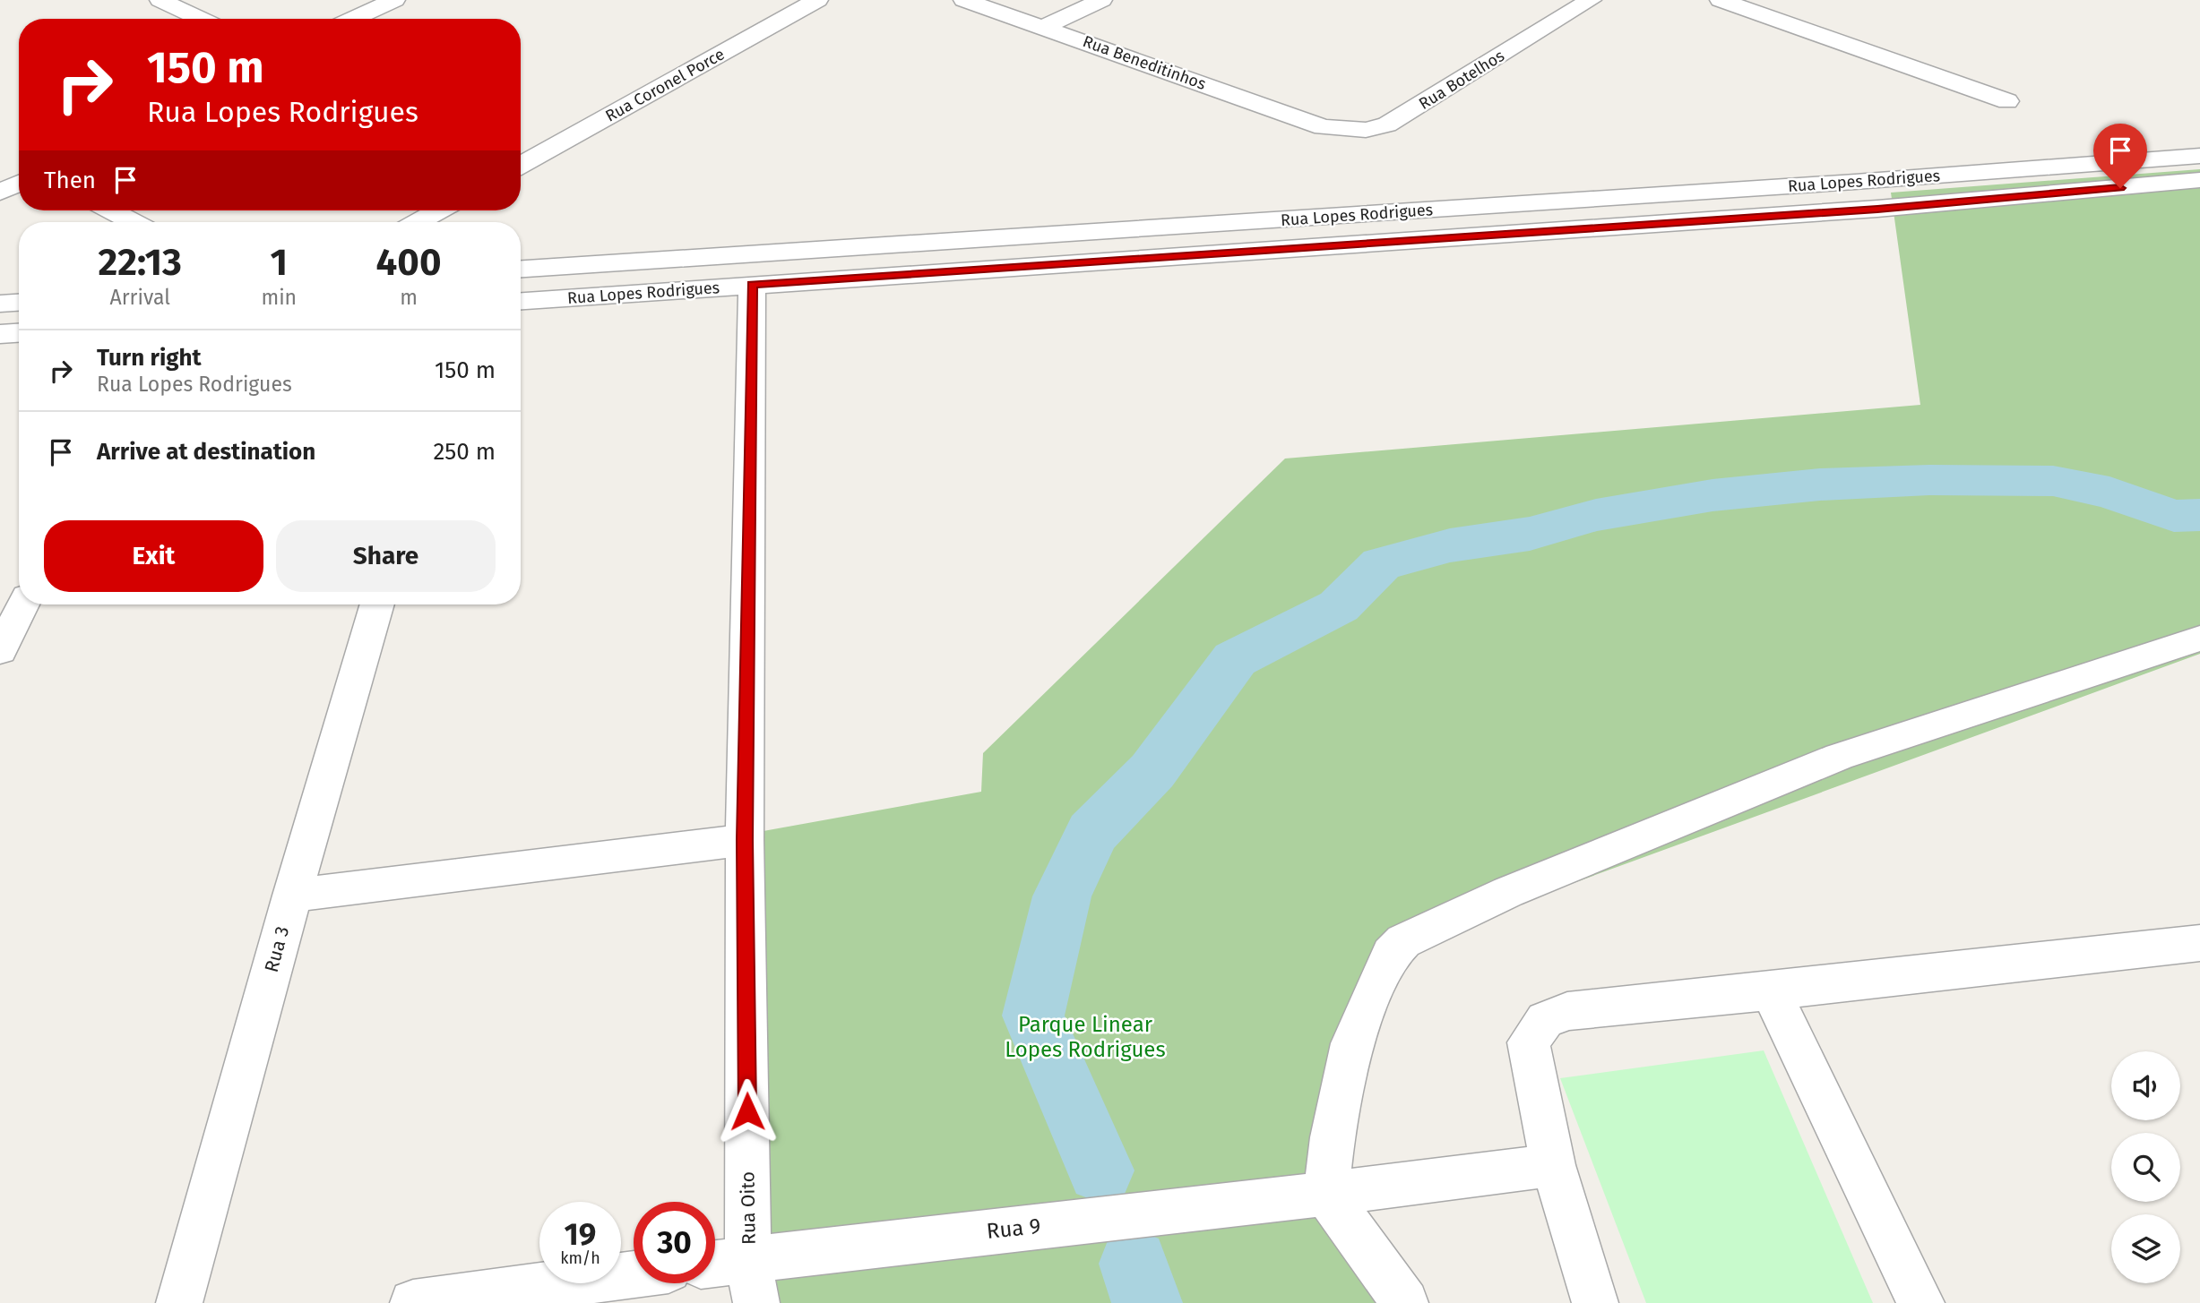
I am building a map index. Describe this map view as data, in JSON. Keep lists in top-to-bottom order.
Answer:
{
  "streets": {
    "street": [
      "Rua Beneditinhos",
      "Rua Botelhos",
      "Rua Coronel Porce",
      "Rua Lopes Rodrigues",
      "Rua 3",
      "Rua Oito",
      "Rua 9"
    ]
  },
  "crossings": [
    ["Rua Beneditinhos", "Rua Botelhos"],
    ["Rua Lopes Rodrigues", "Rua Oito"],
    ["Rua Oito", "Rua 9"]
  ],
  "parks": ["Parque Linear Lopes Rodrigues"],
  "page": {
    "turn": ["150 m", "Rua Lopes Rodrigues"],
    "then": "Then",
    "eta": [
      "22:13",
      "Arrival",
      "1",
      "min",
      "400",
      "m"
    ],
    "list": [
      {
        "name": "Turn right",
        "note": "Rua Lopes Rodrigues",
        "value": "150 m"
      },
      {
        "name": "Arrive at destination",
        "value": "250 m"
      }
    ],
    "buttons": ["Exit", "Share"],
    "speed": "19 km/h",
    "limit": "30"
  }
}
